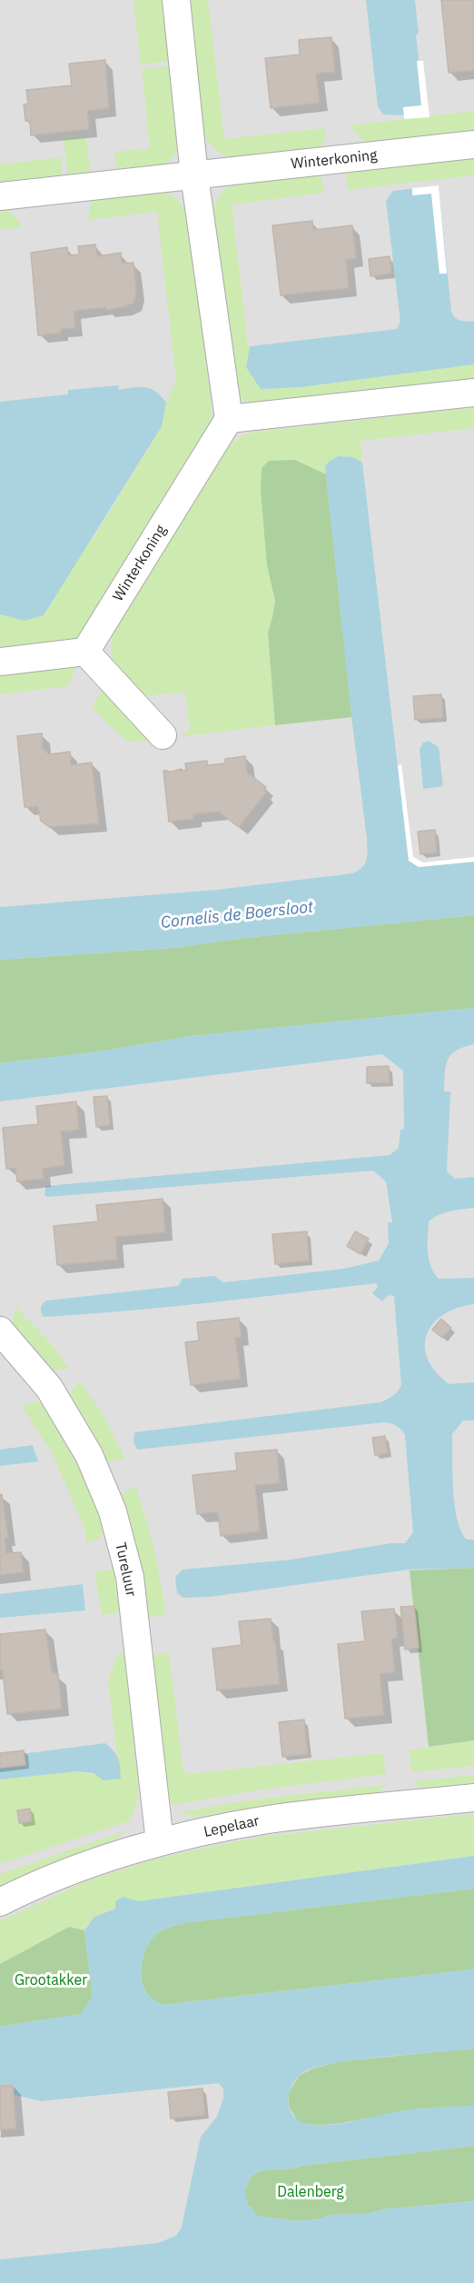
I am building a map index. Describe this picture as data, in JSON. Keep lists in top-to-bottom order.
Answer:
{
  "streets": {
    "street": ["Winterkoning", "Tureluur", "Lepelaar"]
  },
  "crossings": [
    ["Tureluur", "Lepelaar"]
  ],
  "water": ["Cornelis de Boersloot"],
  "parks": ["Grootakker", "Dalenberg"]
}
